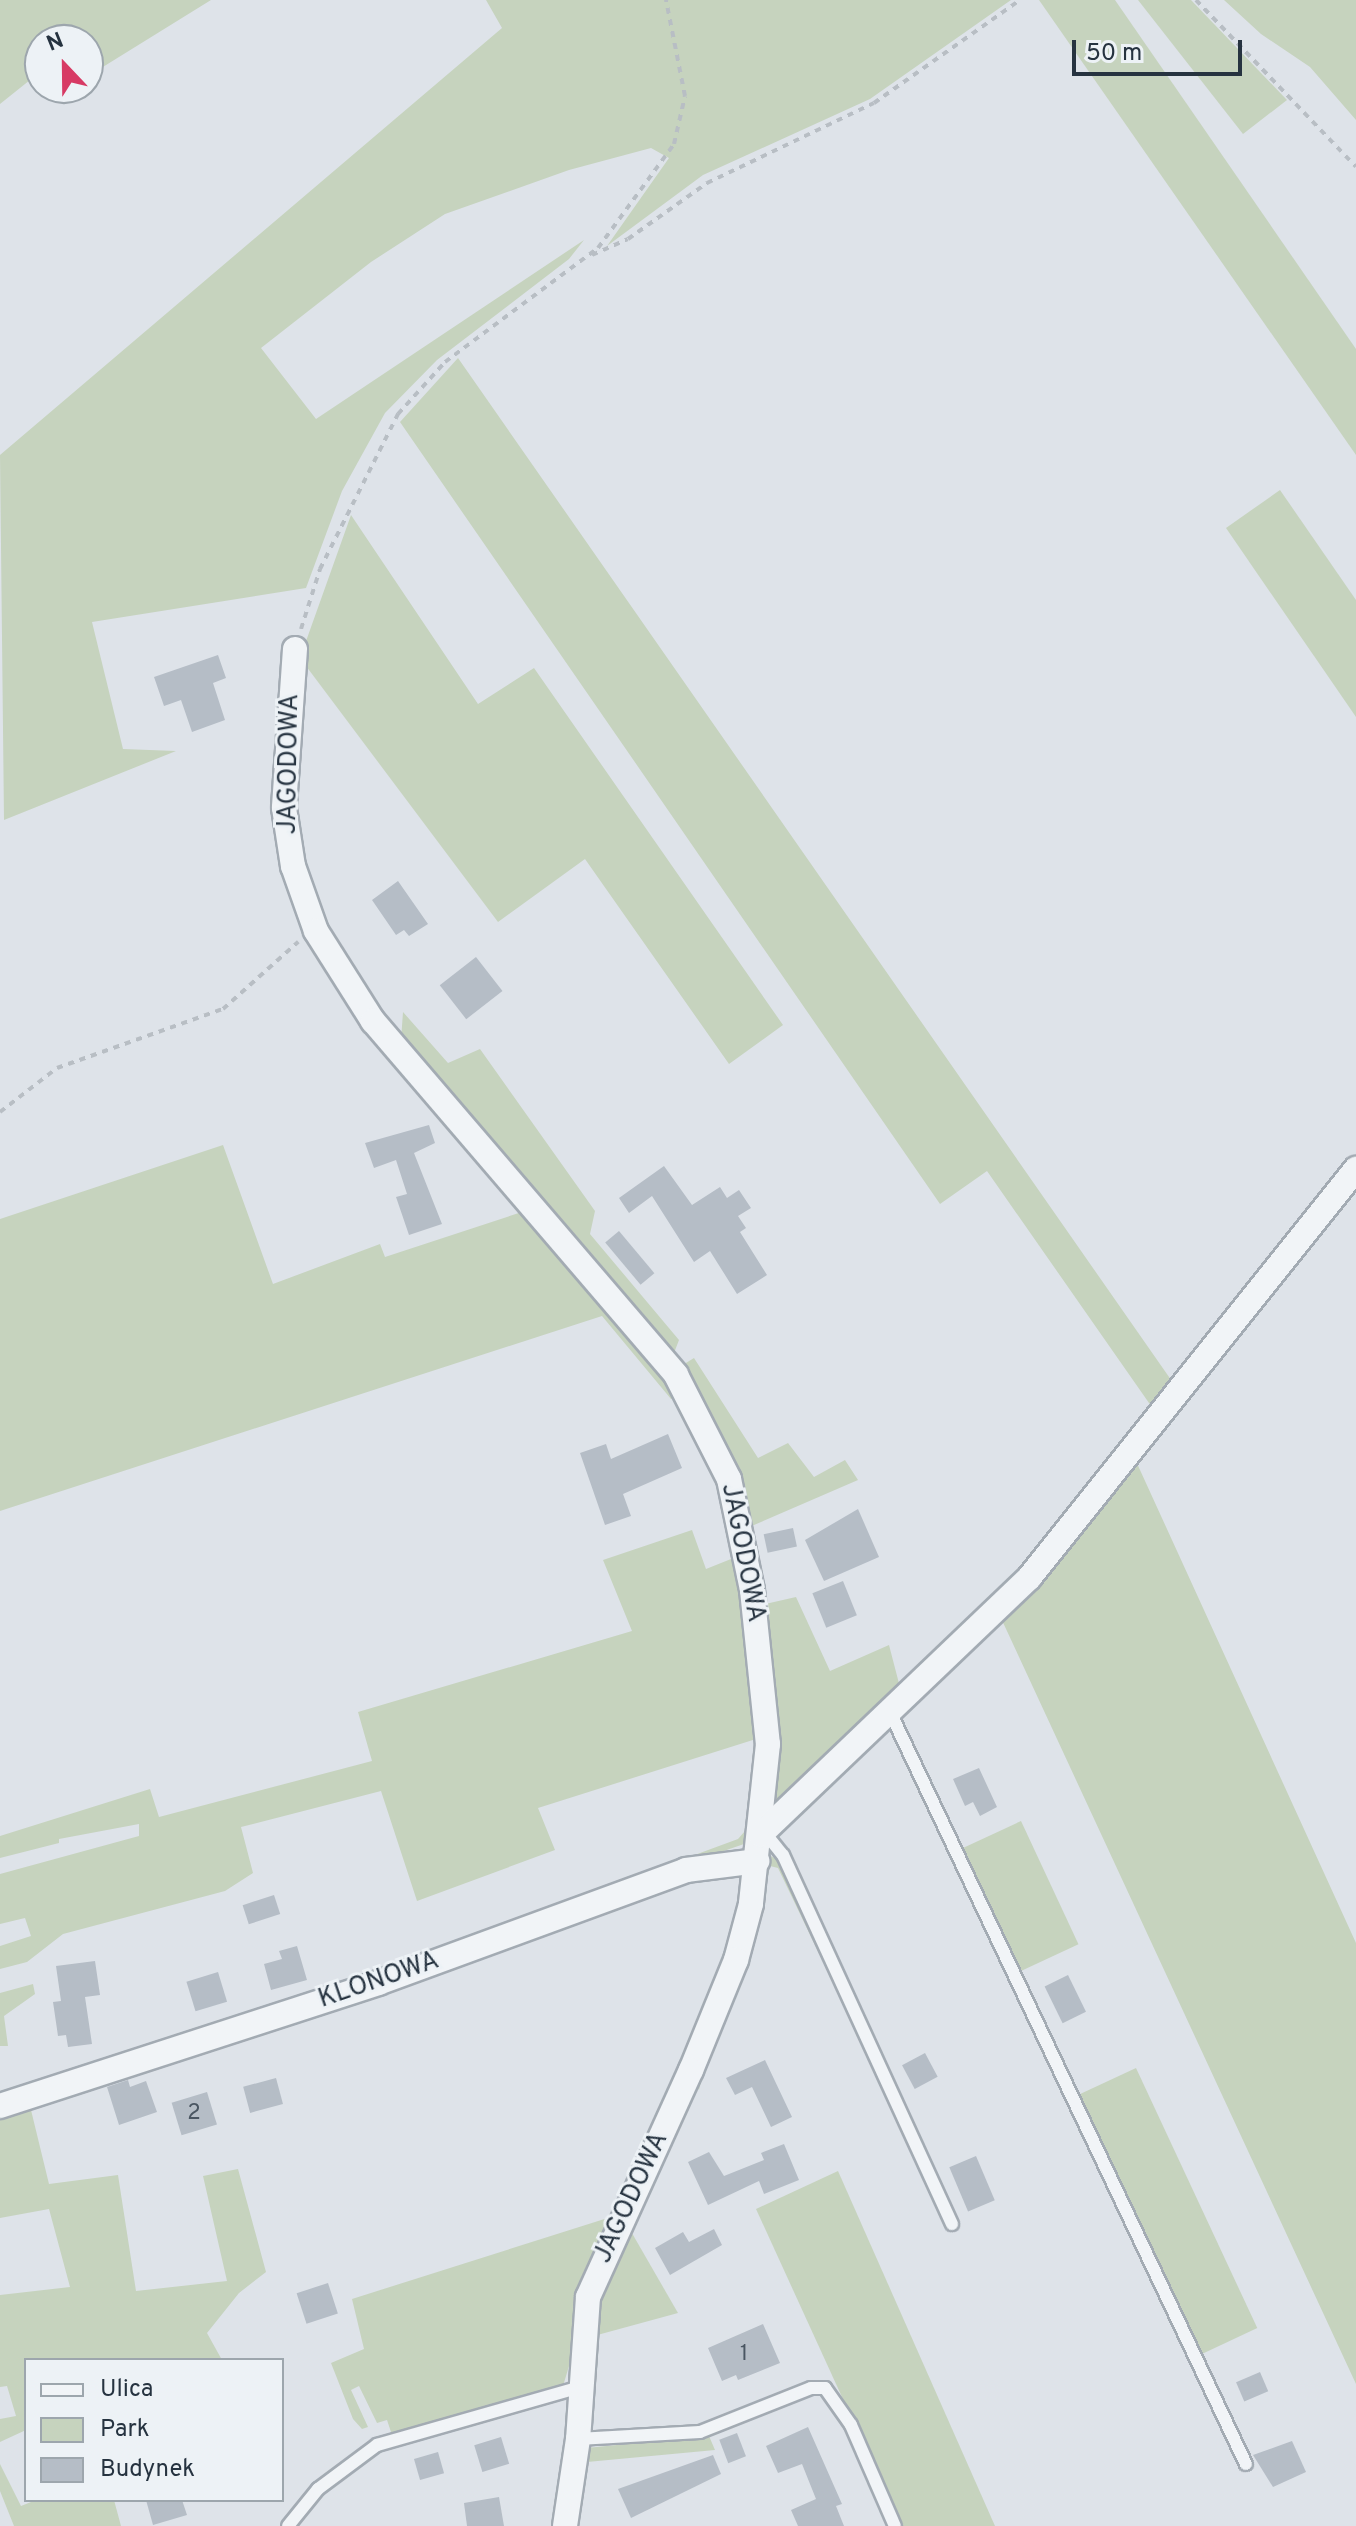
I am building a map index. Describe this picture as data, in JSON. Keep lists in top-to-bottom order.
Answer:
{
  "streets": {
    "street": ["JAGODOWA", "KLONOWA"]
  },
  "crossings": [
    ["JAGODOWA", "KLONOWA"]
  ],
  "house_numbers": ["2", "1"],
  "legend": ["Ulica", "Park", "Budynek"],
  "scale_bar": "50 m",
  "north": "top"
}
